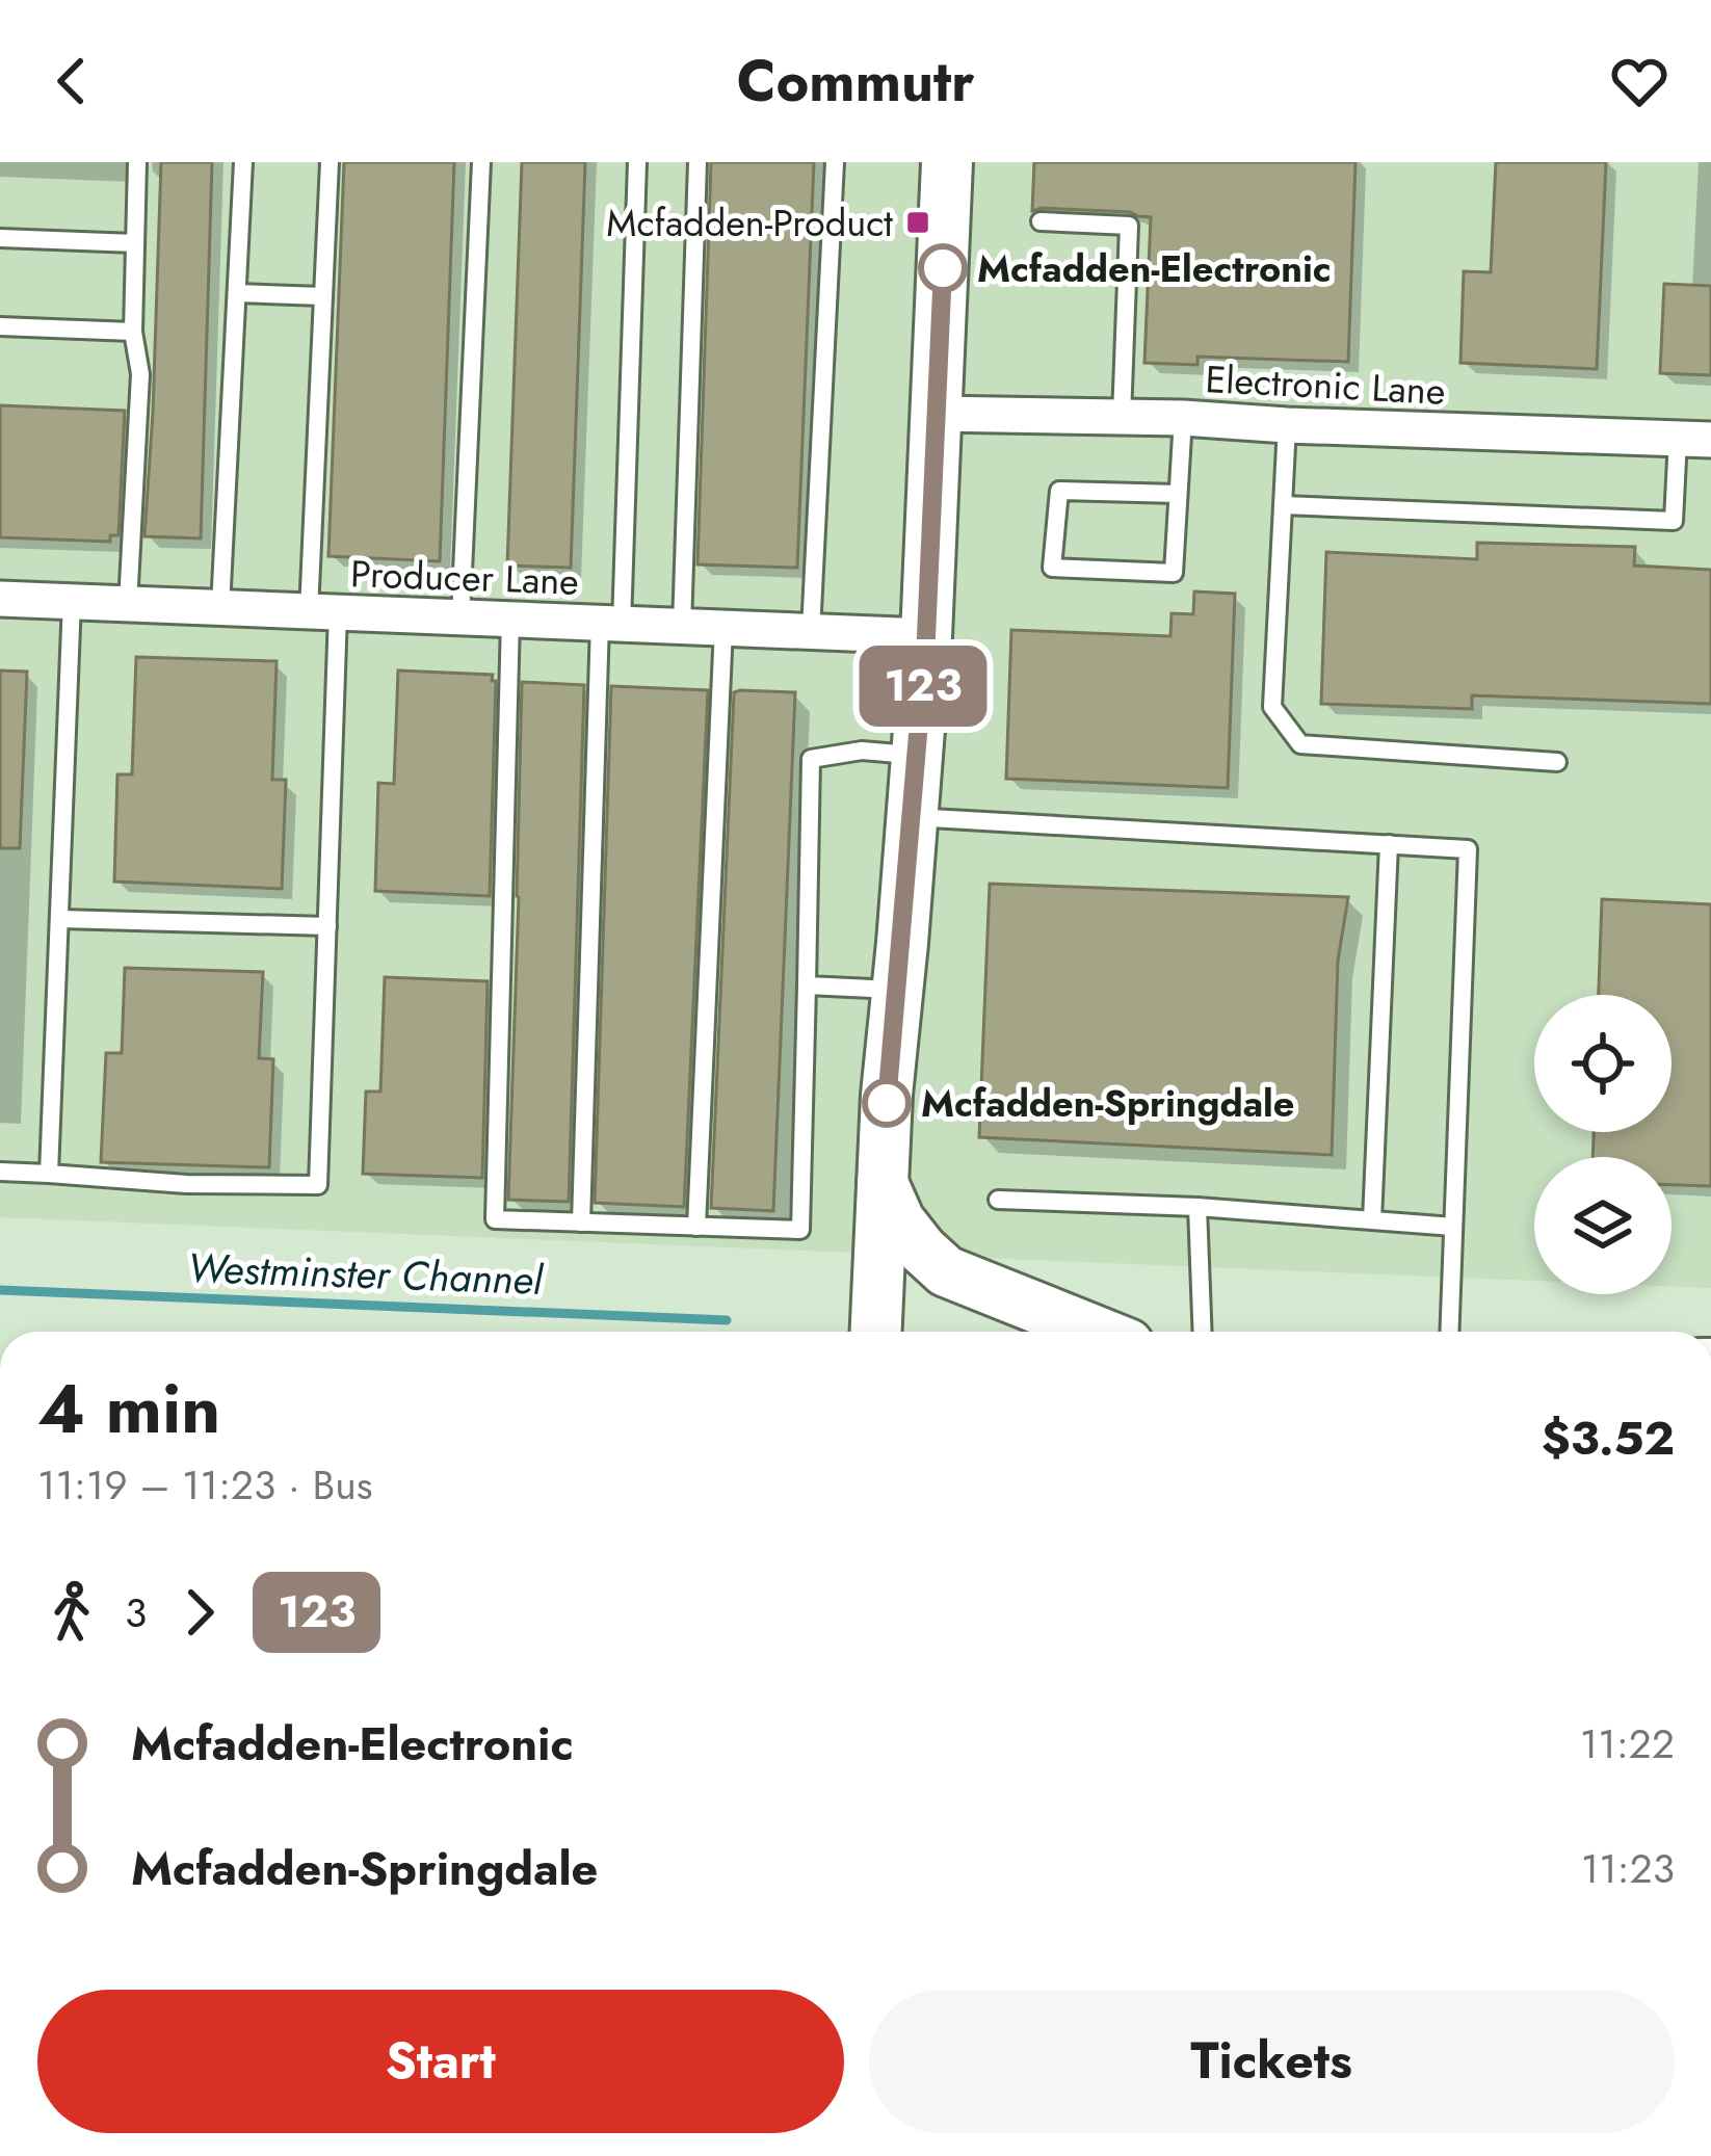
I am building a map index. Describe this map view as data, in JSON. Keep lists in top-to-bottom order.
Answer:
{
  "streets": {
    "street": ["Electronic Lane", "Producer Lane"]
  },
  "water": ["Westminster Channel"],
  "places": {
    "transit": ["Mcfadden-Product"],
    "other": ["Mcfadden-Electronic", "Mcfadden-Springdale"]
  },
  "lines": ["bus line 123"],
  "page": {
    "header": "Commutr",
    "on_map": "123",
    "heading": ["4 min", "11:19 – 11:23 · Bus", "$3.52"],
    "legs": ["3", "123"],
    "list": [
      {
        "name": "Mcfadden-Electronic",
        "value": "11:22"
      },
      {
        "name": "Mcfadden-Springdale",
        "value": "11:23"
      }
    ],
    "buttons": ["Start", "Tickets"]
  }
}
